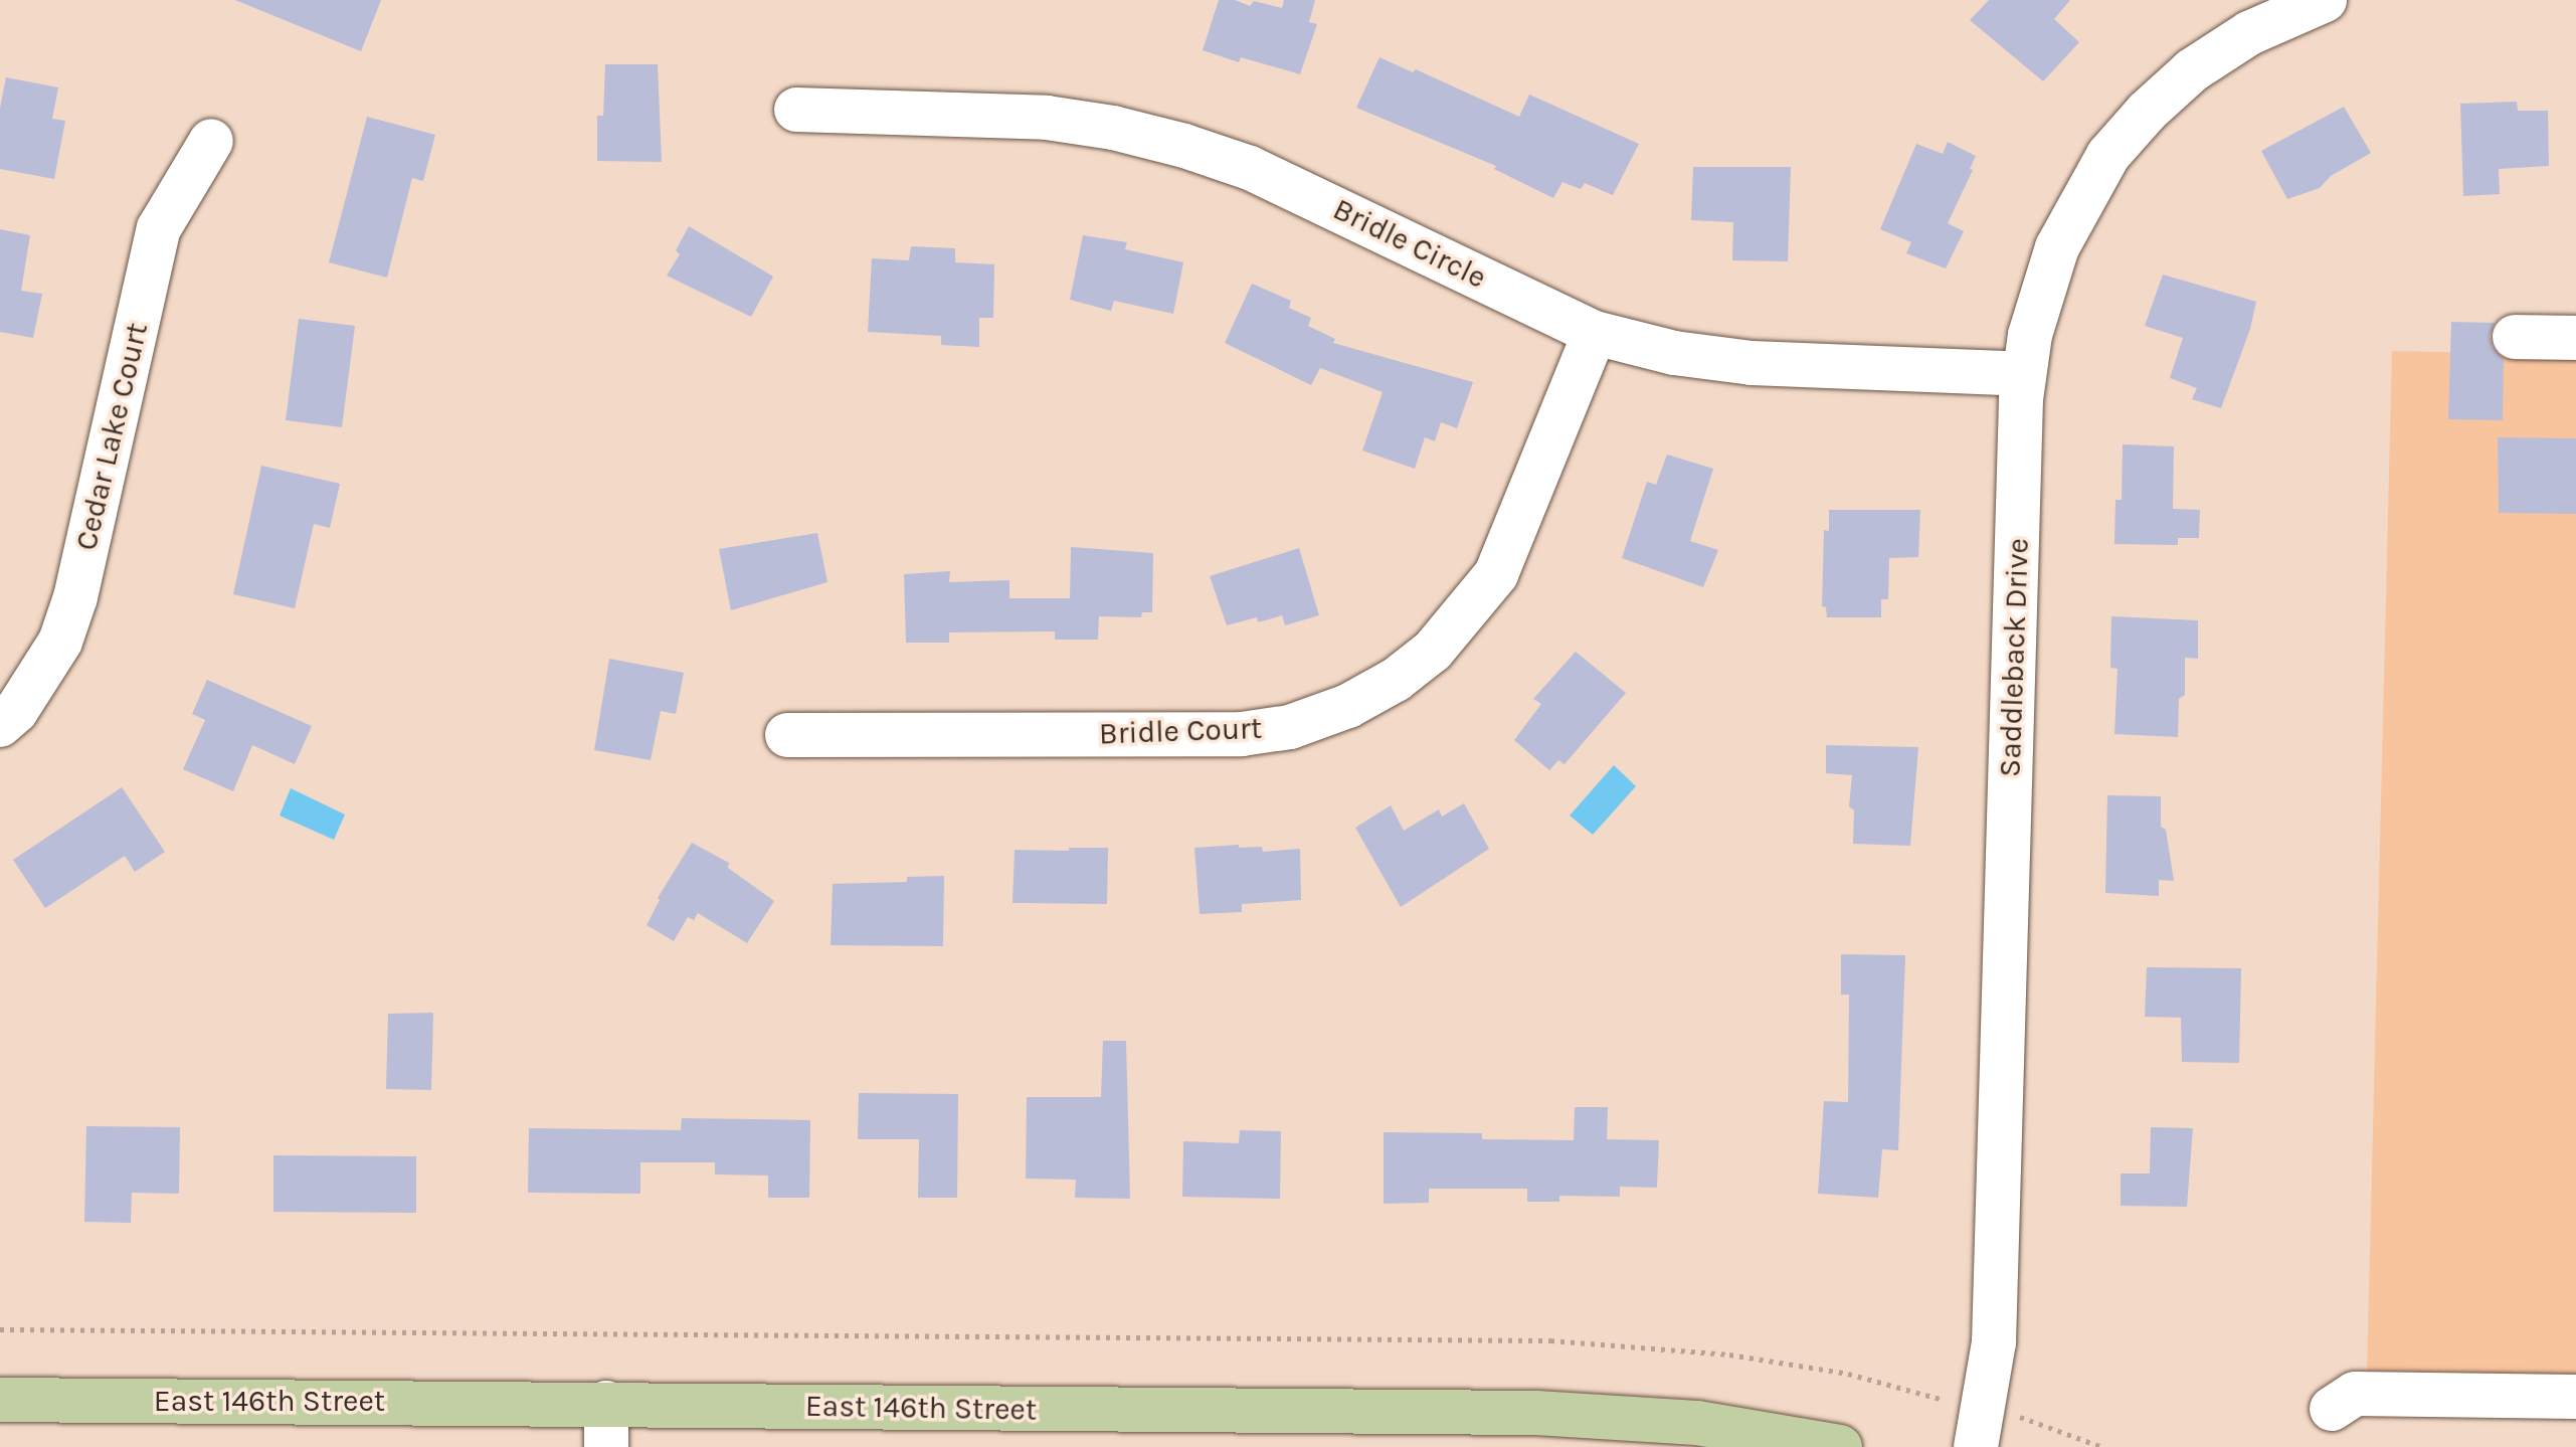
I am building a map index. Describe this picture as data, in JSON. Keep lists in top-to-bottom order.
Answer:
{
  "streets": {
    "main road": ["East 146th Street"],
    "street": [
      "Bridle Circle",
      "Cedar Lake Court",
      "Saddleback Drive",
      "Bridle Court"
    ]
  },
  "crossings": [
    ["Bridle Circle", "Saddleback Drive"],
    ["Bridle Circle", "Bridle Court"]
  ]
}
